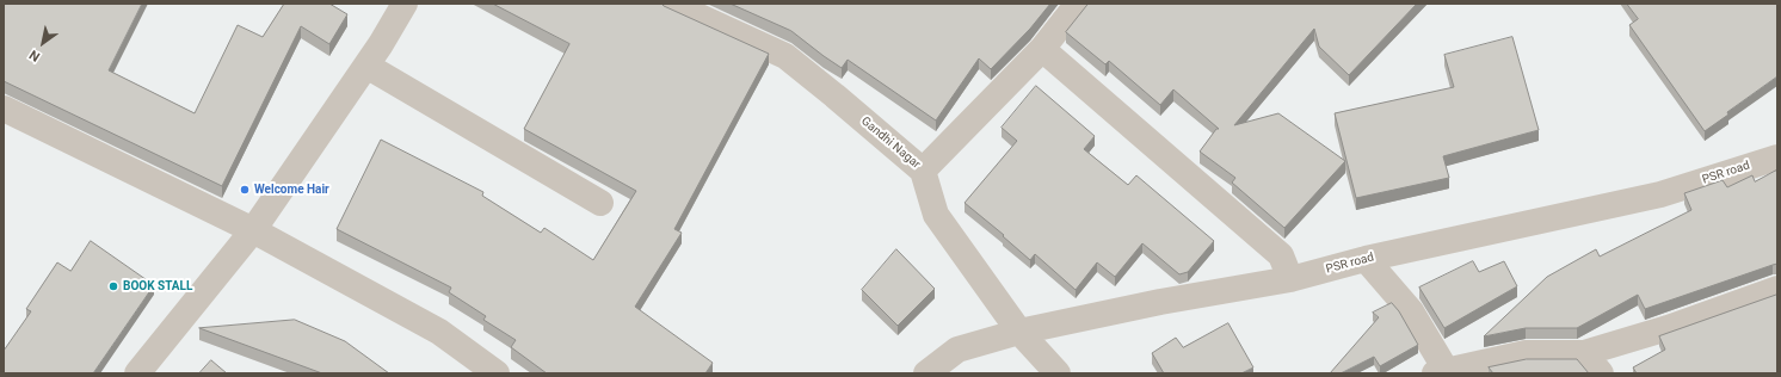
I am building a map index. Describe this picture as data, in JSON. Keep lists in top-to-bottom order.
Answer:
{
  "streets": {
    "street": ["Gandhi Nagar", "PSR road"]
  },
  "crossings": [
    ["Gandhi Nagar", "PSR road"]
  ],
  "places": ["Welcome Hair", "BOOK STALL"],
  "north": "bottom left"
}
